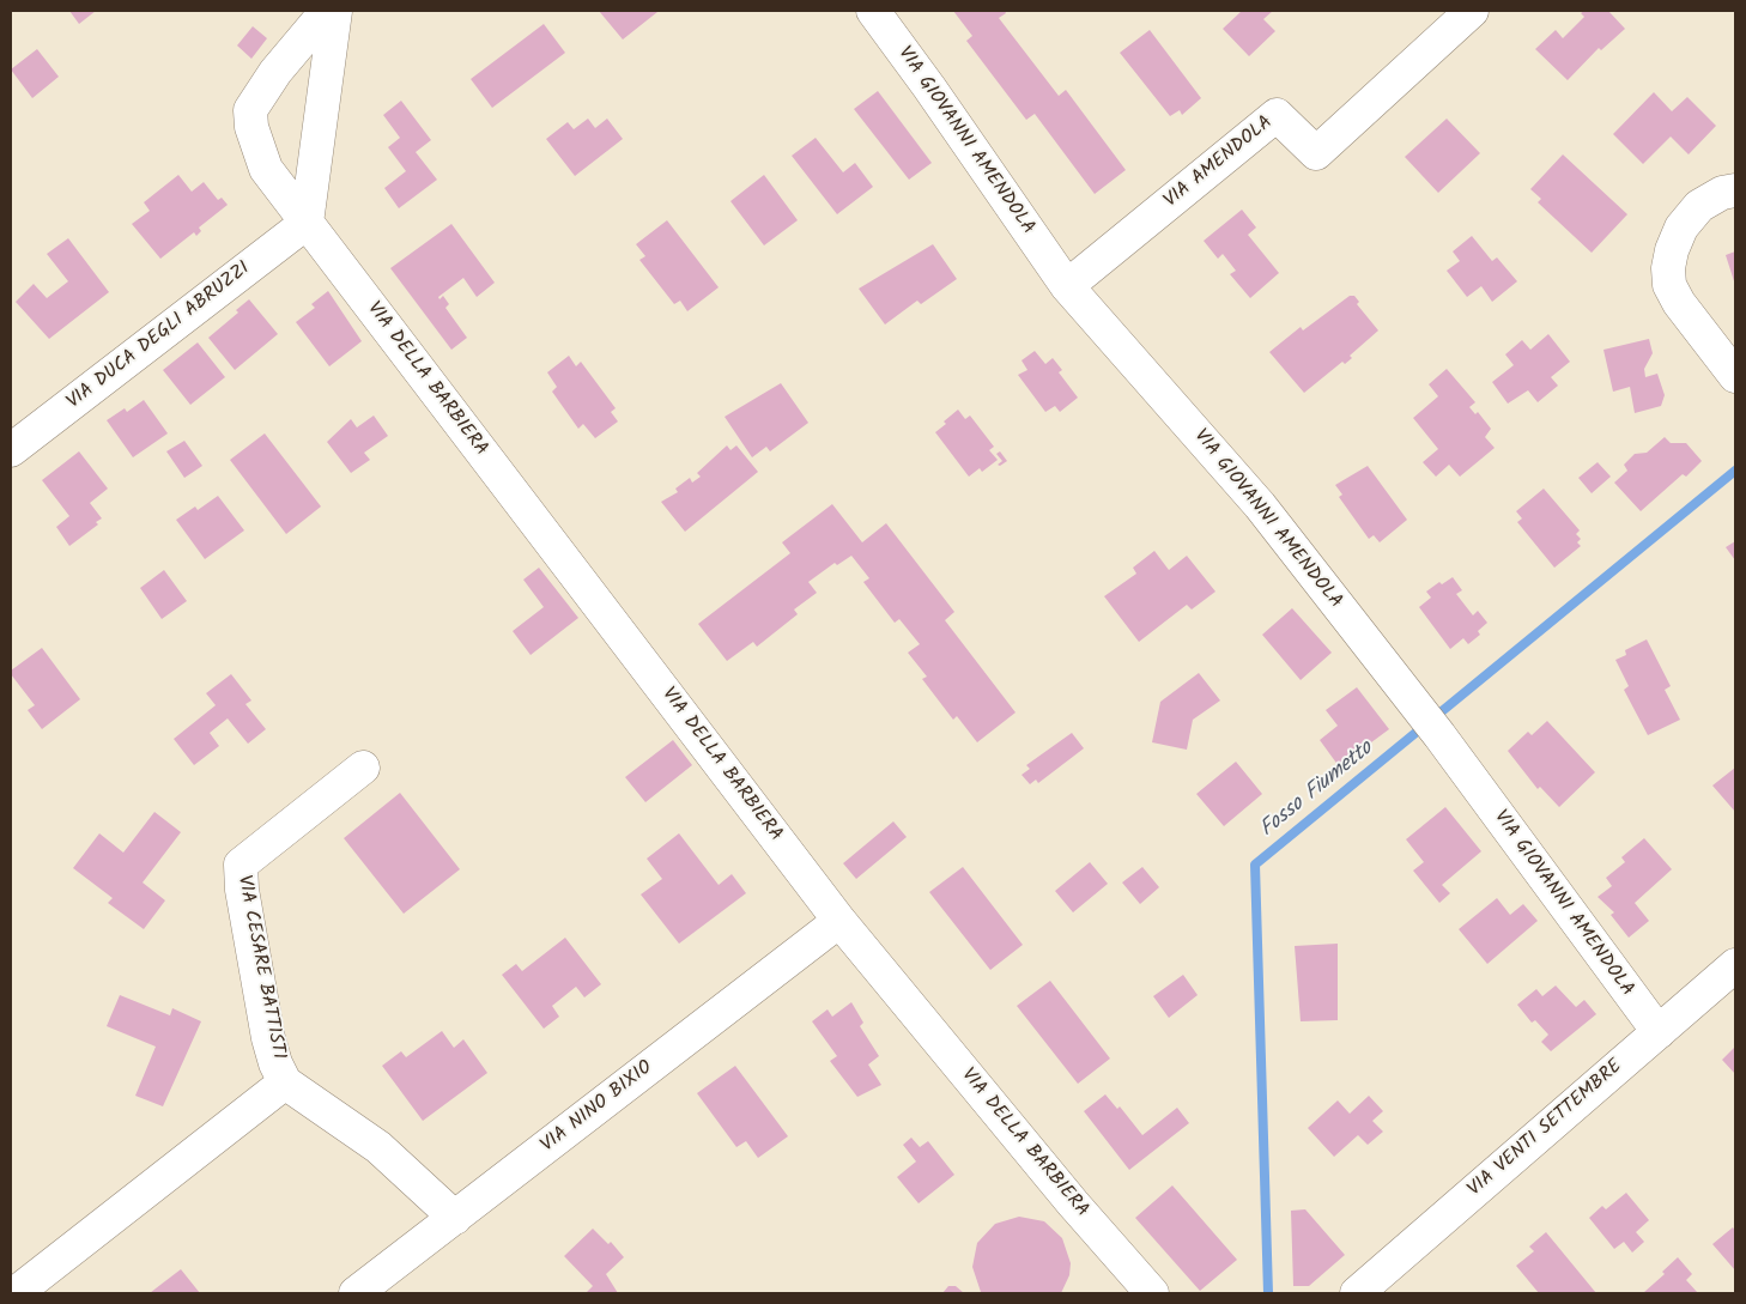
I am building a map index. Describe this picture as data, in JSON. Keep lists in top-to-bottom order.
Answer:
{
  "streets": {
    "street": [
      "VIA GIOVANNI AMENDOLA",
      "VIA AMENDOLA",
      "VIA DUCA DEGLI ABRUZZI",
      "VIA DELLA BARBIERA",
      "VIA CESARE BATTISTI",
      "VIA NINO BIXIO",
      "VIA VENTI SETTEMBRE"
    ]
  },
  "crossings": [
    ["VIA GIOVANNI AMENDOLA", "VIA AMENDOLA"],
    ["VIA GIOVANNI AMENDOLA", "VIA VENTI SETTEMBRE"],
    ["VIA DUCA DEGLI ABRUZZI", "VIA DELLA BARBIERA"],
    ["VIA DELLA BARBIERA", "VIA NINO BIXIO"],
    ["VIA CESARE BATTISTI", "VIA NINO BIXIO"]
  ],
  "water": ["Fosso Fiumetto"]
}
